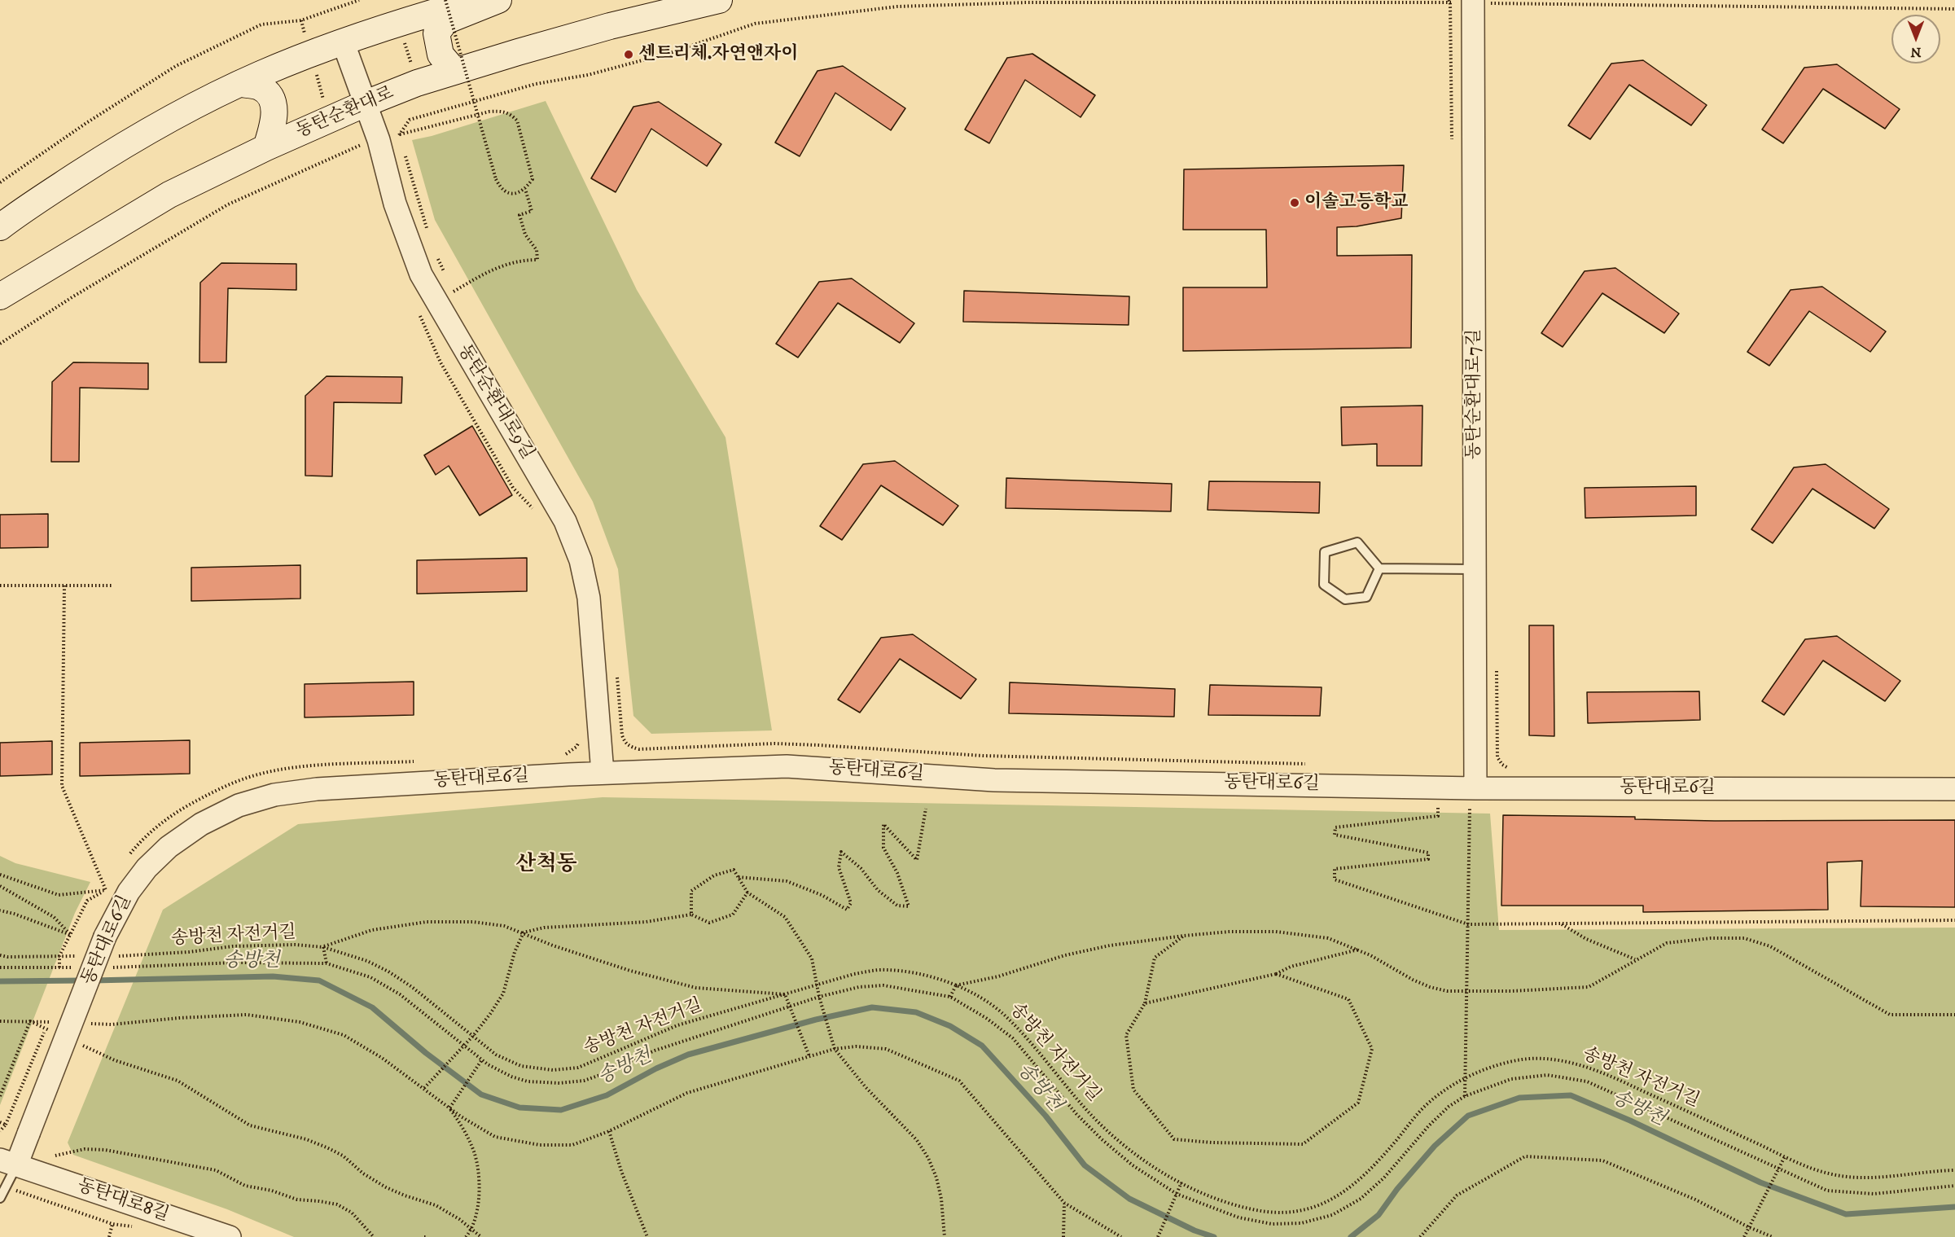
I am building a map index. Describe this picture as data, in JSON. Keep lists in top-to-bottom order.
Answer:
{
  "streets": {
    "main road": ["동탄순환대로"],
    "street": [
      "동탄순환대로7길",
      "동탄순환대로9길",
      "동탄대로6길",
      "동탄대로8길"
    ],
    "path": ["송방천 자전거길"]
  },
  "crossings": [
    ["동탄순환대로", "동탄순환대로9길"],
    ["동탄순환대로7길", "동탄대로6길"],
    ["동탄순환대로9길", "동탄대로6길"],
    ["동탄대로6길", "송방천 자전거길"],
    ["동탄대로6길", "동탄대로8길"]
  ],
  "districts": ["산척동"],
  "water": ["송방천"],
  "places": ["센트리체.자연앤자이", "이솔고등학교"],
  "north": "bottom"
}
